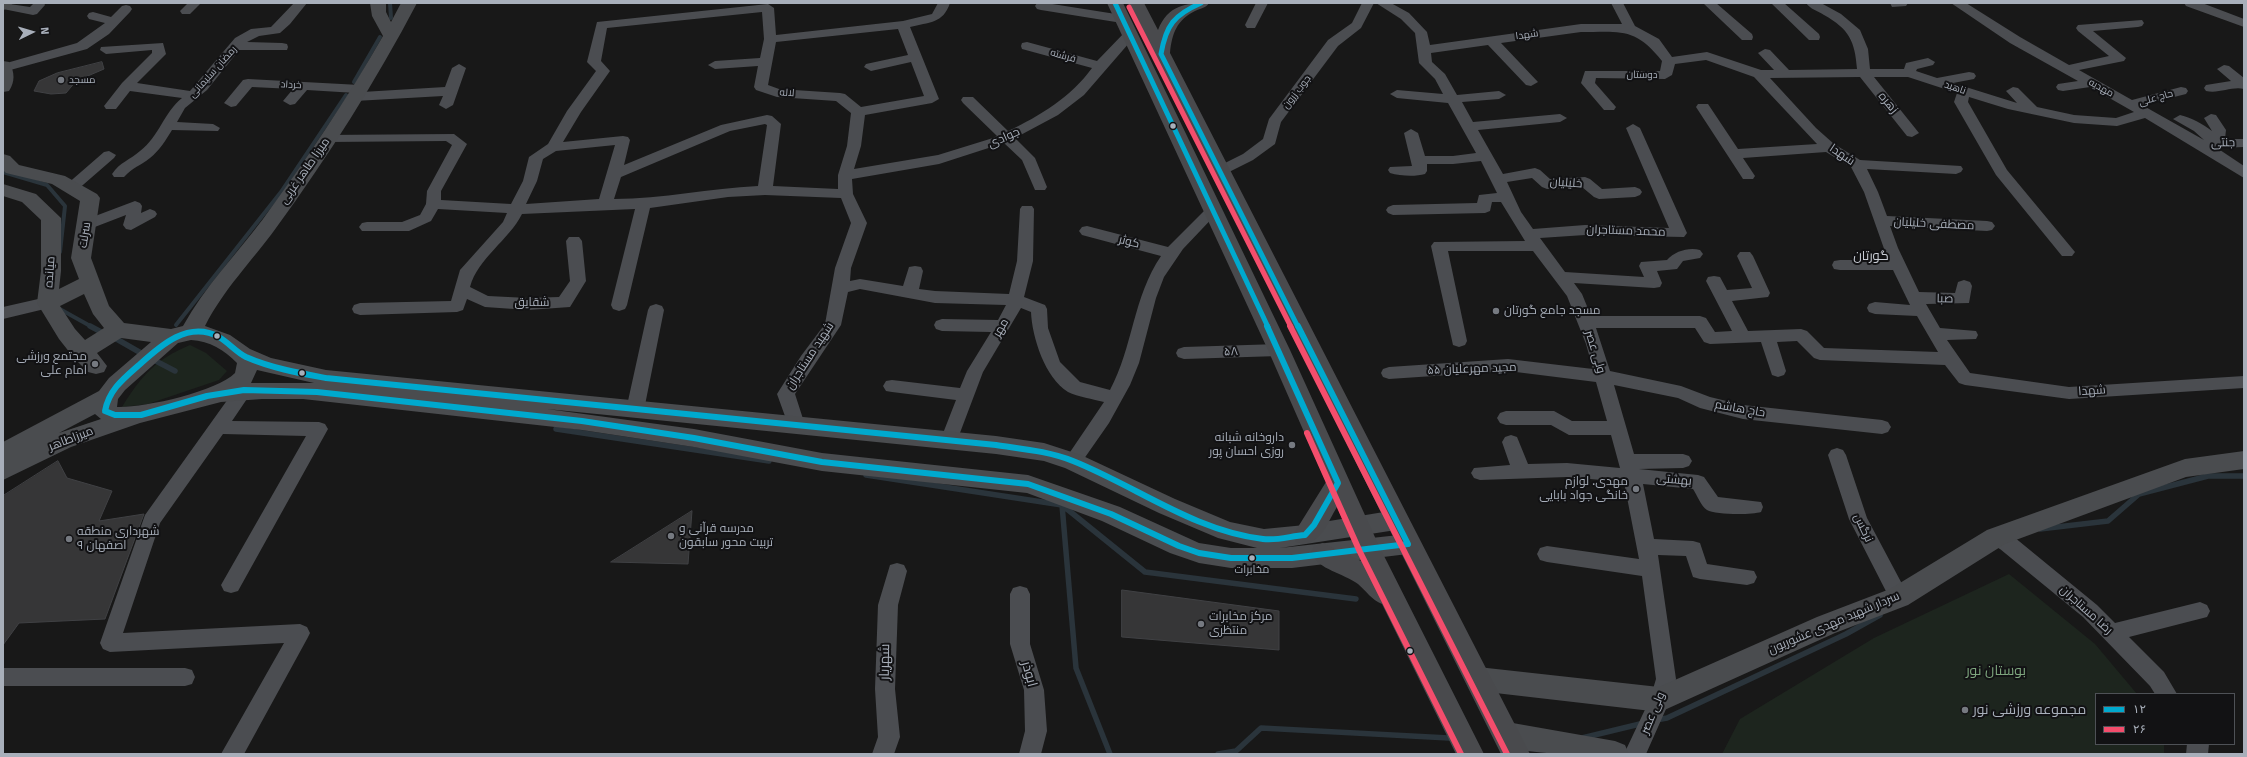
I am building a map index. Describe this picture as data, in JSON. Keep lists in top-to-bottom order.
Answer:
{
  "streets": {
    "main road": [
      "میرزا طاهر غربی",
      "سرلت",
      "میانده",
      "میرزاطاهر",
      "سردار شهید مهدی عشوریون"
    ],
    "street": [
      "شهدا",
      "فرشته",
      "رمضان سلیمانی",
      "دوستان",
      "خرداد",
      "ناهید",
      "مهدیه",
      "جوب زرون",
      "لاله",
      "حاج علی",
      "زهره",
      "جوادی",
      "جنتی",
      "خلیلیان",
      "مصطفی خلیلیان",
      "محمد مستاجران",
      "کوثر",
      "صبا",
      "شقایق",
      "مهر",
      "۵۸",
      "ولی عصر",
      "شهید مستاجران",
      "۵۵ مجید مهرعلیان",
      "حاج هاشم",
      "بهشتی",
      "نرگس",
      "رضا مستاجران",
      "شهریار",
      "ابوذر"
    ]
  },
  "crossings": [
    ["شهدا", "دوستان"],
    ["شهدا", "ناهید"],
    ["شهدا", "مصطفی خلیلیان"],
    ["شهدا", "صبا"],
    ["شهدا", "ولی عصر"],
    ["فرشته", "جوادی"],
    ["خرداد", "میرزا طاهر غربی"],
    ["ناهید", "مهدیه"],
    ["ناهید", "زهره"],
    ["مهدیه", "حاج علی"],
    ["مهدیه", "جنتی"],
    ["لاله", "شهید مستاجران"],
    ["جوادی", "شهید مستاجران"],
    ["خلیلیان", "ولی عصر"],
    ["محمد مستاجران", "ولی عصر"],
    ["سرلت", "میانده"],
    ["ولی عصر", "۵۵ مجید مهرعلیان"],
    ["ولی عصر", "حاج هاشم"],
    ["ولی عصر", "بهشتی"],
    ["ولی عصر", "سردار شهید مهدی عشوریون"],
    ["۵۵ مجید مهرعلیان", "حاج هاشم"],
    ["نرگس", "سردار شهید مهدی عشوریون"],
    ["رضا مستاجران", "سردار شهید مهدی عشوریون"]
  ],
  "districts": ["گورتان"],
  "parks": ["بوستان نور"],
  "places": [
    "مسجد",
    "مسجد جامع گورتان",
    "مجتمع ورزشی امام علی",
    "داروخانه شبانه روزی احسان پور",
    "مهدی. لوازم خانگی جواد بابایی",
    "مدرسه قرآنی و تربیت محور سابقون",
    "شهرداری منطقه ۹ اصفهان",
    "مخابرات",
    "مرکز مخابرات منتظری",
    "مجموعه ورزشی نور"
  ],
  "lines": ["transit line ۱۲", "transit line ۲۶"],
  "legend": ["۱۲", "۲۶"],
  "north": "right"
}
